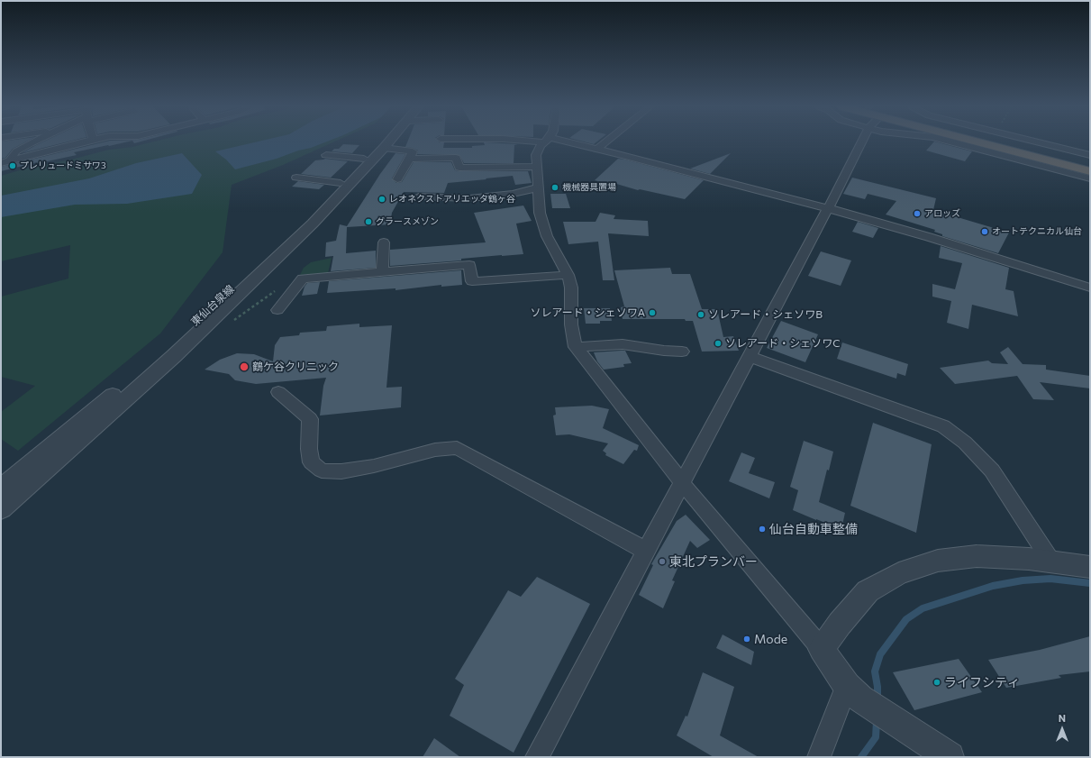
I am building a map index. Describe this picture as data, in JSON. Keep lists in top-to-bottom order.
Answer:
{
  "streets": {
    "street": ["東仙台泉線"]
  },
  "places": [
    "プレリュードミサワ3",
    "機械器具置場",
    "レオネクストアリエッタ鶴ヶ谷",
    "アロッズ",
    "グラースメゾン",
    "オートテクニカル仙台",
    "ソレアード・シェソワA",
    "ソレアード・シェソワB",
    "ソレアード・シェソワC",
    "鶴ケ谷クリニック",
    "仙台自動車整備",
    "東北プランバー",
    "Mode",
    "ライフシティ"
  ],
  "north": "top"
}
